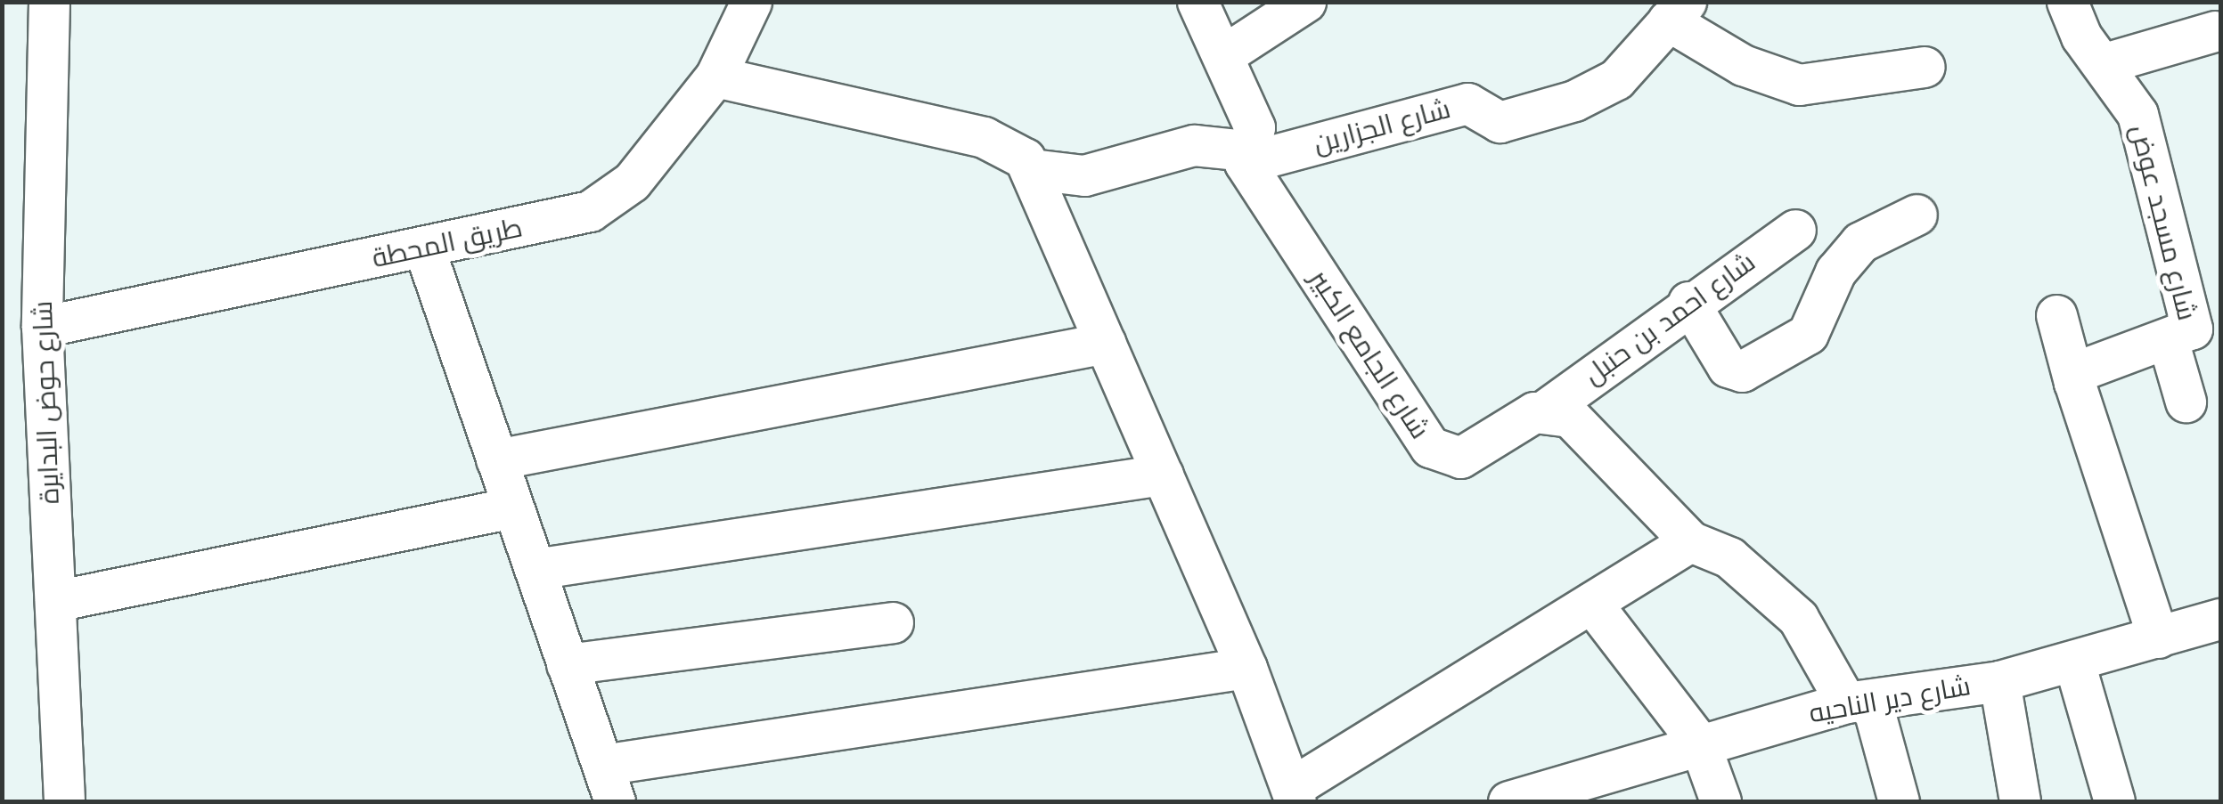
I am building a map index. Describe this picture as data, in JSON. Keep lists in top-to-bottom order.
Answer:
{
  "streets": {
    "street": [
      "شارع الجزارين",
      "شارع مسجد عوض",
      "طريق المحطة",
      "شارع احمد بن حنبل",
      "شارع الجامع الكبير",
      "شارع حوض البدايرة",
      "شارع دير الناحيه"
    ]
  },
  "crossings": [
    ["شارع الجزارين", "شارع الجامع الكبير"],
    ["طريق المحطة", "شارع حوض البدايرة"],
    ["شارع احمد بن حنبل", "شارع الجامع الكبير"]
  ]
}
